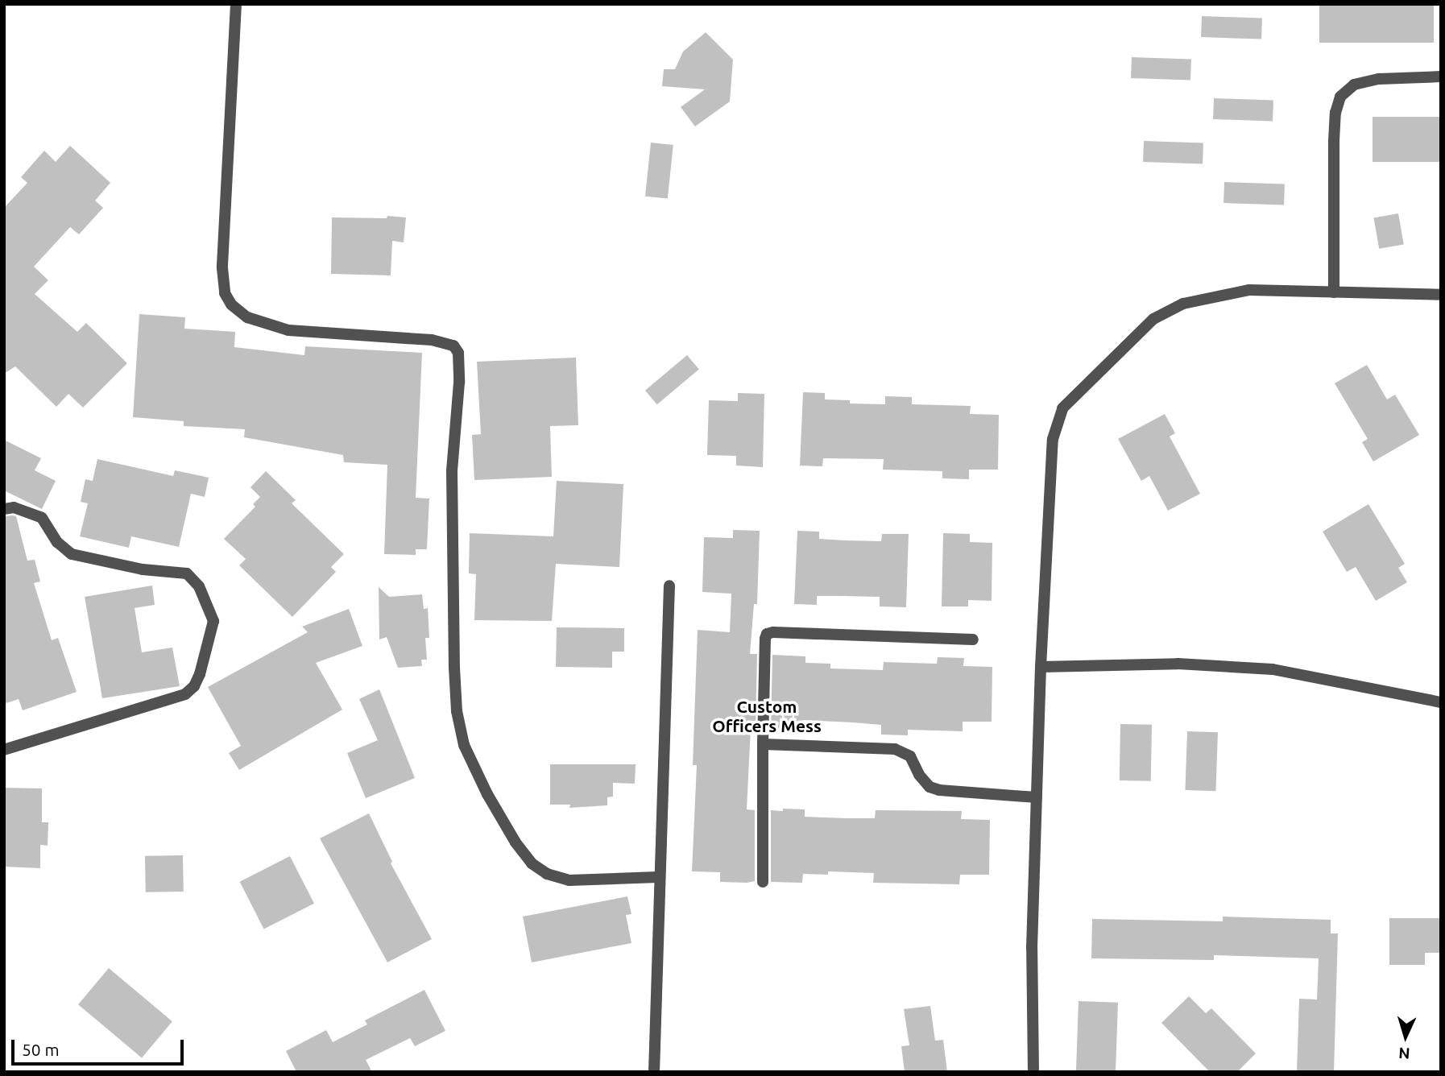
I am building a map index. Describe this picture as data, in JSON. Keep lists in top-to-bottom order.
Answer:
{
  "districts": ["Custom Officers Mess"],
  "scale_bar": "50 m",
  "north": "bottom"
}
